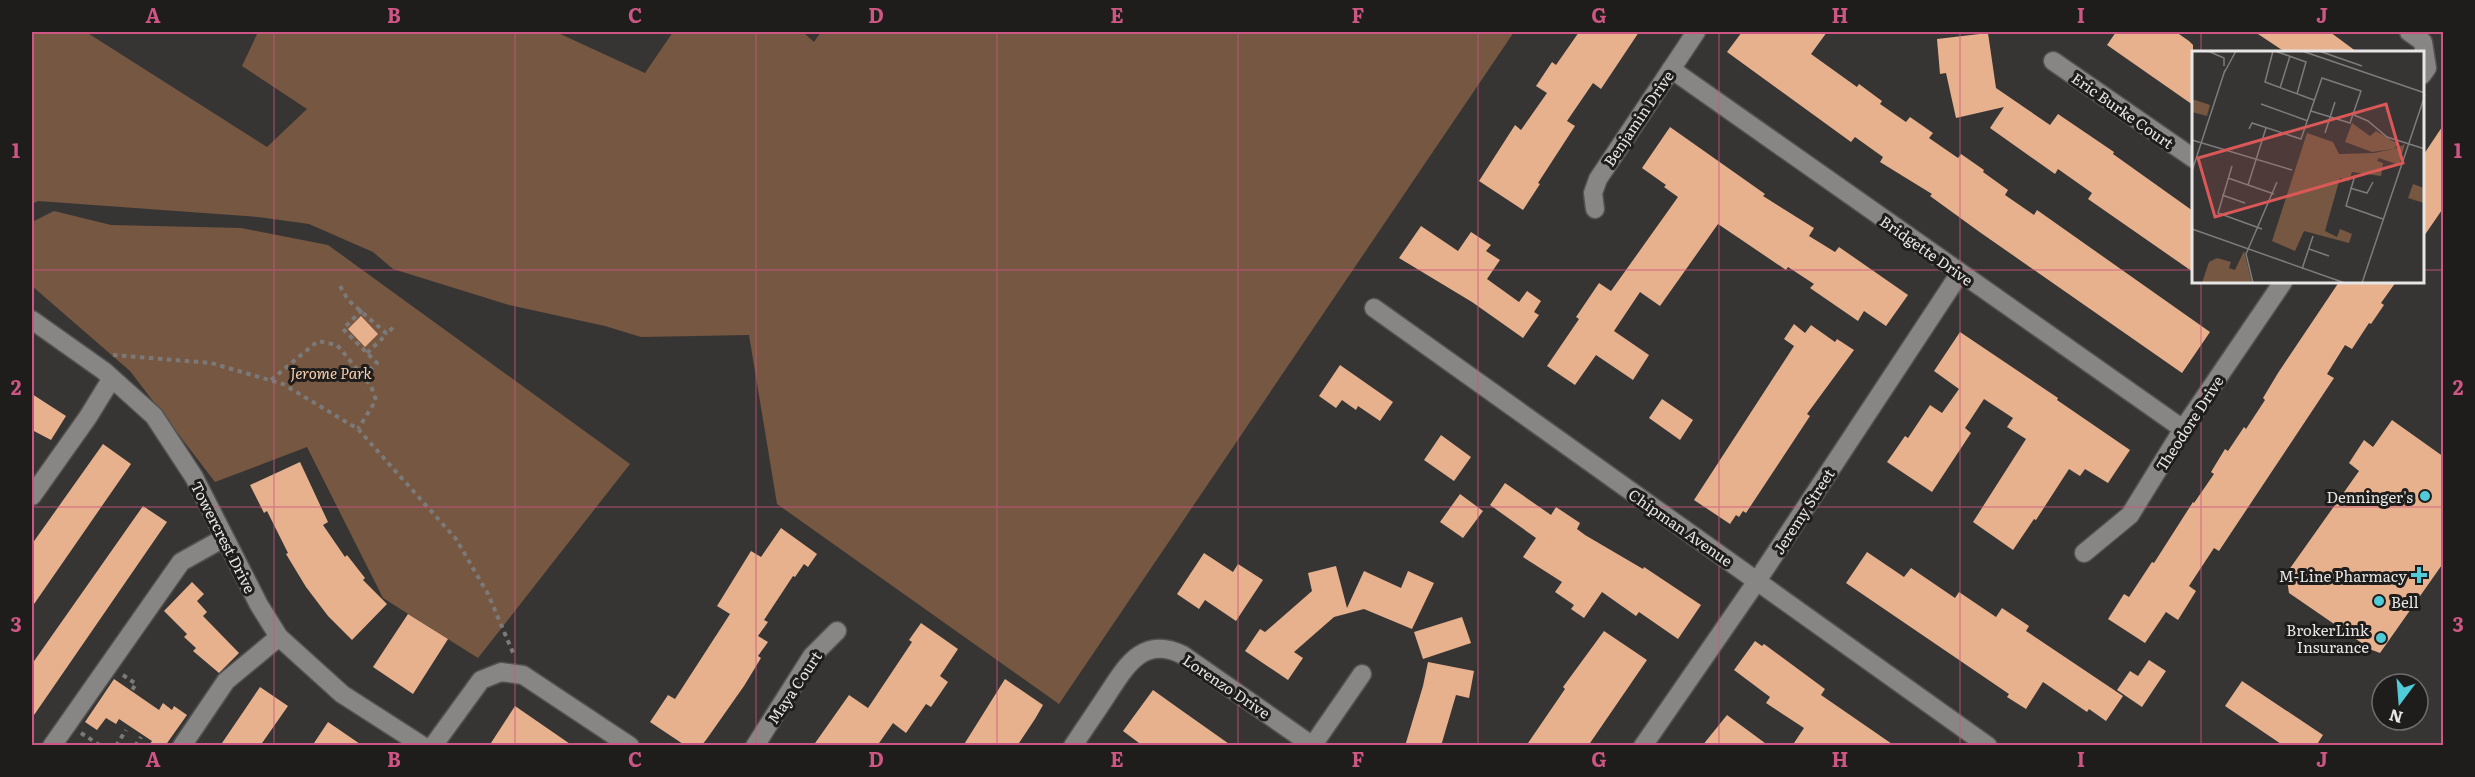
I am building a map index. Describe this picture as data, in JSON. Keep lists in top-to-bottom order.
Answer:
{
  "streets": {
    "street": [
      "Eric Burke Court",
      "Benjamin Drive",
      "Bridgette Drive",
      "Theodore Drive",
      "Jeremy Street",
      "Chipman Avenue",
      "Towercrest Drive",
      "Lorenzo Drive",
      "Maya Court"
    ]
  },
  "crossings": [
    ["Benjamin Drive", "Bridgette Drive"],
    ["Bridgette Drive", "Theodore Drive"],
    ["Bridgette Drive", "Jeremy Street"],
    ["Jeremy Street", "Chipman Avenue"]
  ],
  "parks": ["Jerome Park"],
  "places": {
    "other": ["Denninger's", "Bell", "BrokerLink Insurance"],
    "health": ["M-Line Pharmacy"]
  },
  "north": "bottom",
  "grid": {
    "columns": [
      "A",
      "B",
      "C",
      "D",
      "E",
      "F",
      "G",
      "H",
      "I",
      "J"
    ],
    "rows": ["1", "2", "3"]
  }
}
